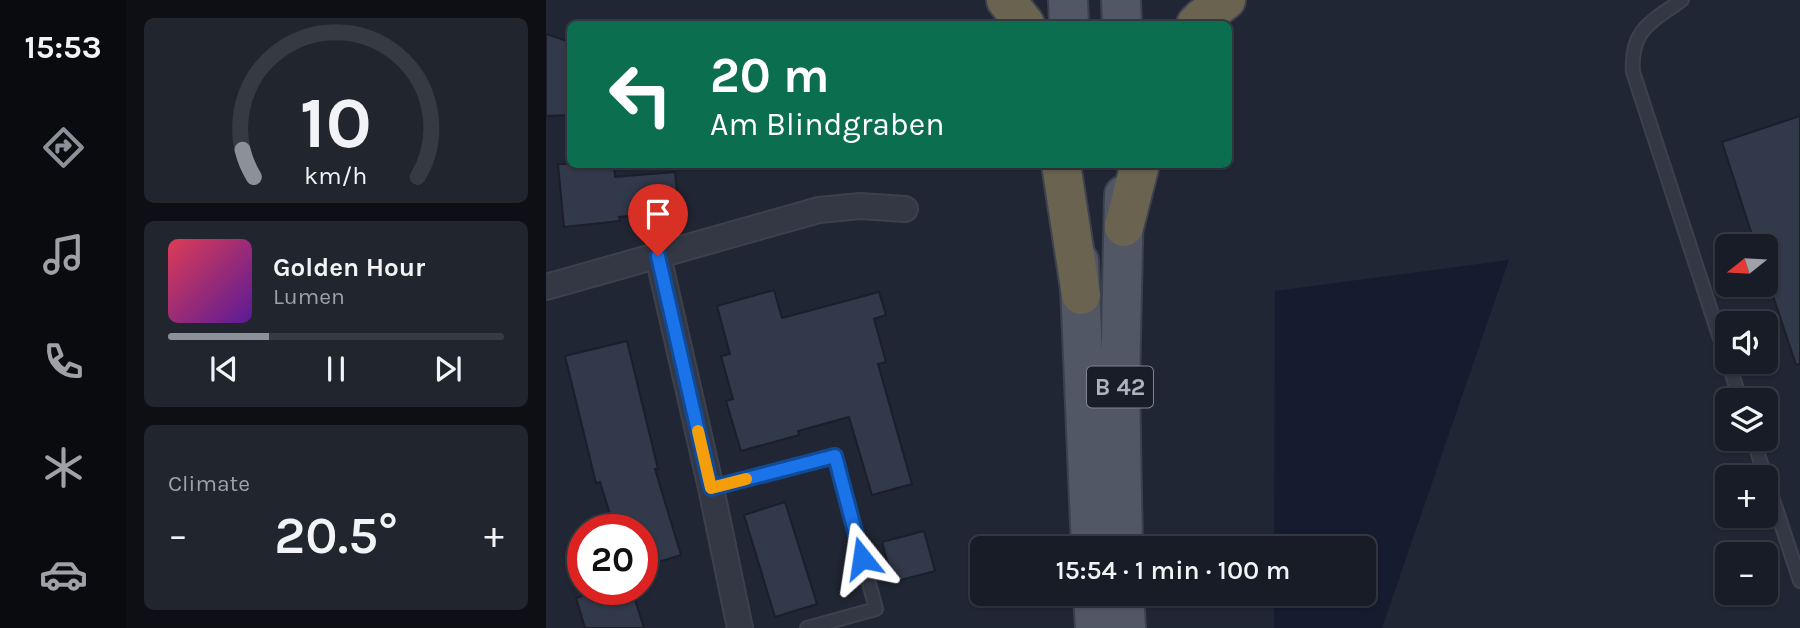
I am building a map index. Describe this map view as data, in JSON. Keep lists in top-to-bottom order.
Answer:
{
  "streets": {
    "main road": ["B 42"]
  },
  "north": "left",
  "page": {
    "tabs": "15:53",
    "turn": ["20 m", "Am Blindgraben"],
    "map_buttons": ["+", "−"],
    "song": ["Golden Hour", "Lumen"],
    "tile": "Climate",
    "heat": ["−", "20.5°", "+"],
    "limit": "20",
    "trip": "15:54 · 1 min · 100 m",
    "gauge": ["10", "km/h"]
  }
}
